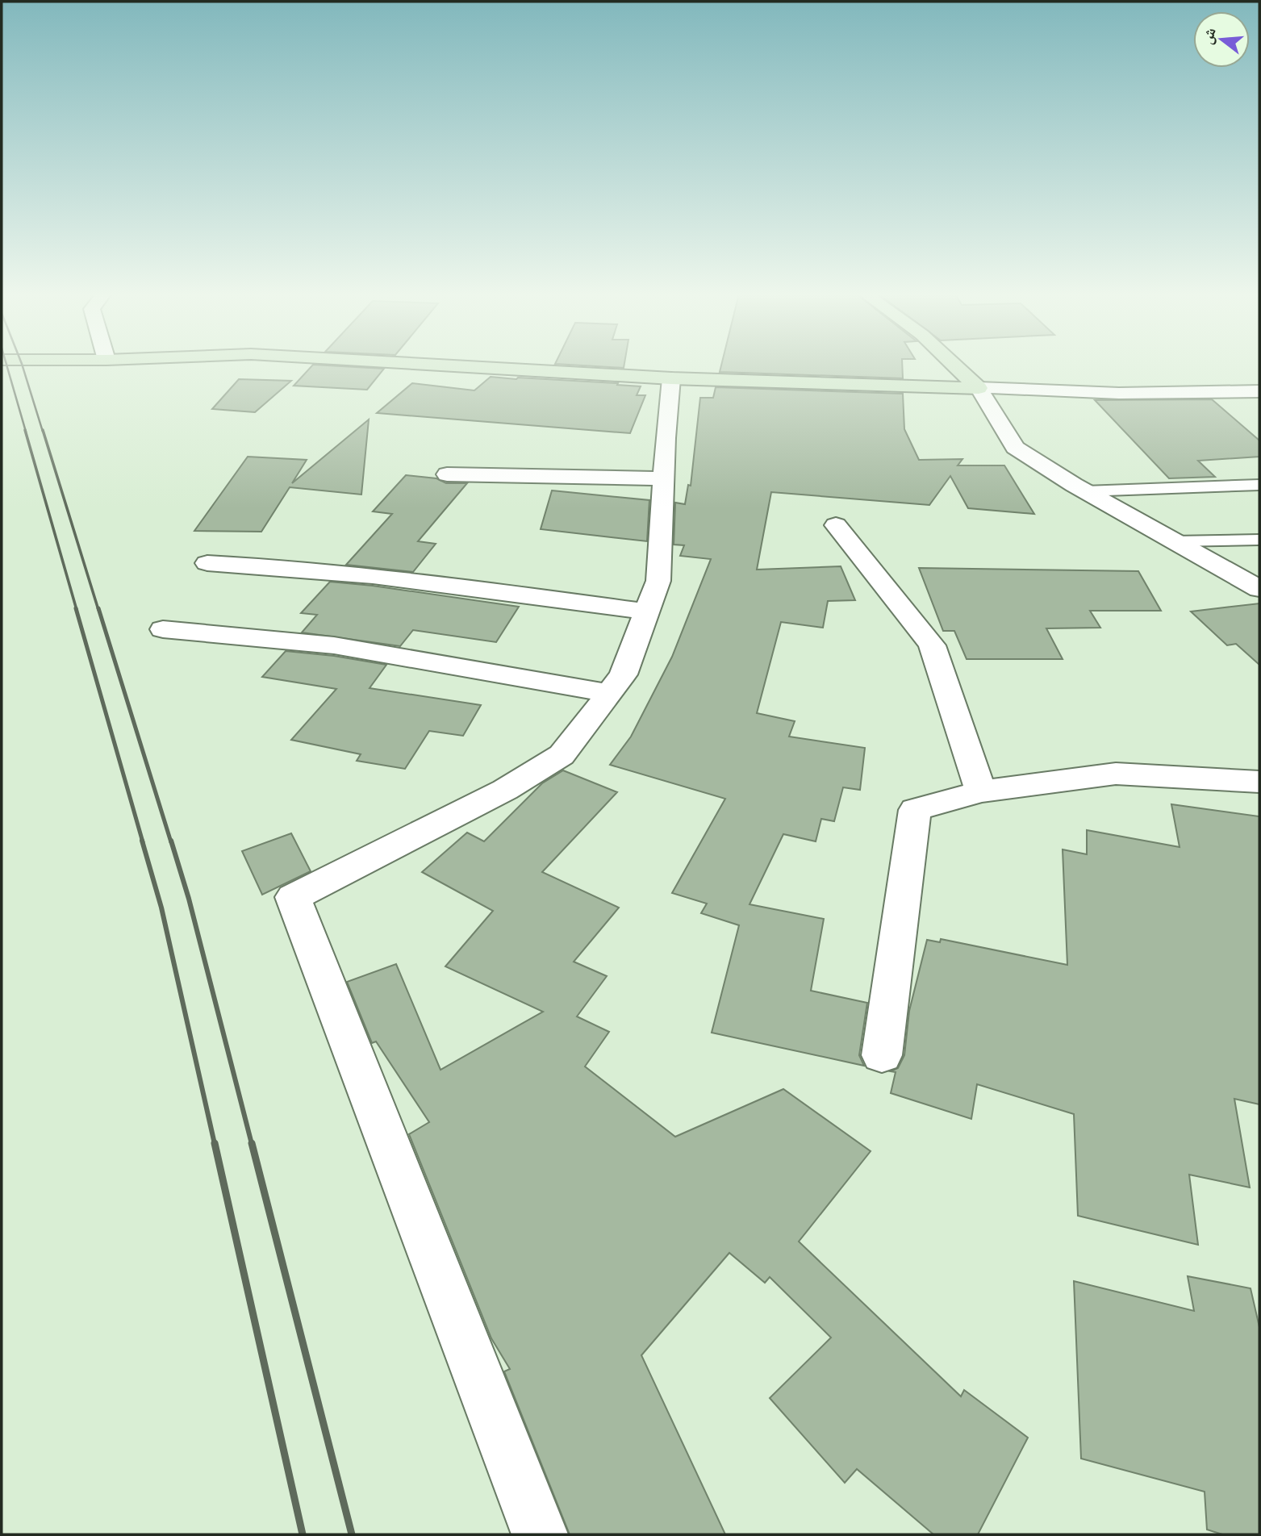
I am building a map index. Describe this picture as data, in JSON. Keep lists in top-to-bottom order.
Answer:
{
  "north": "left"
}
